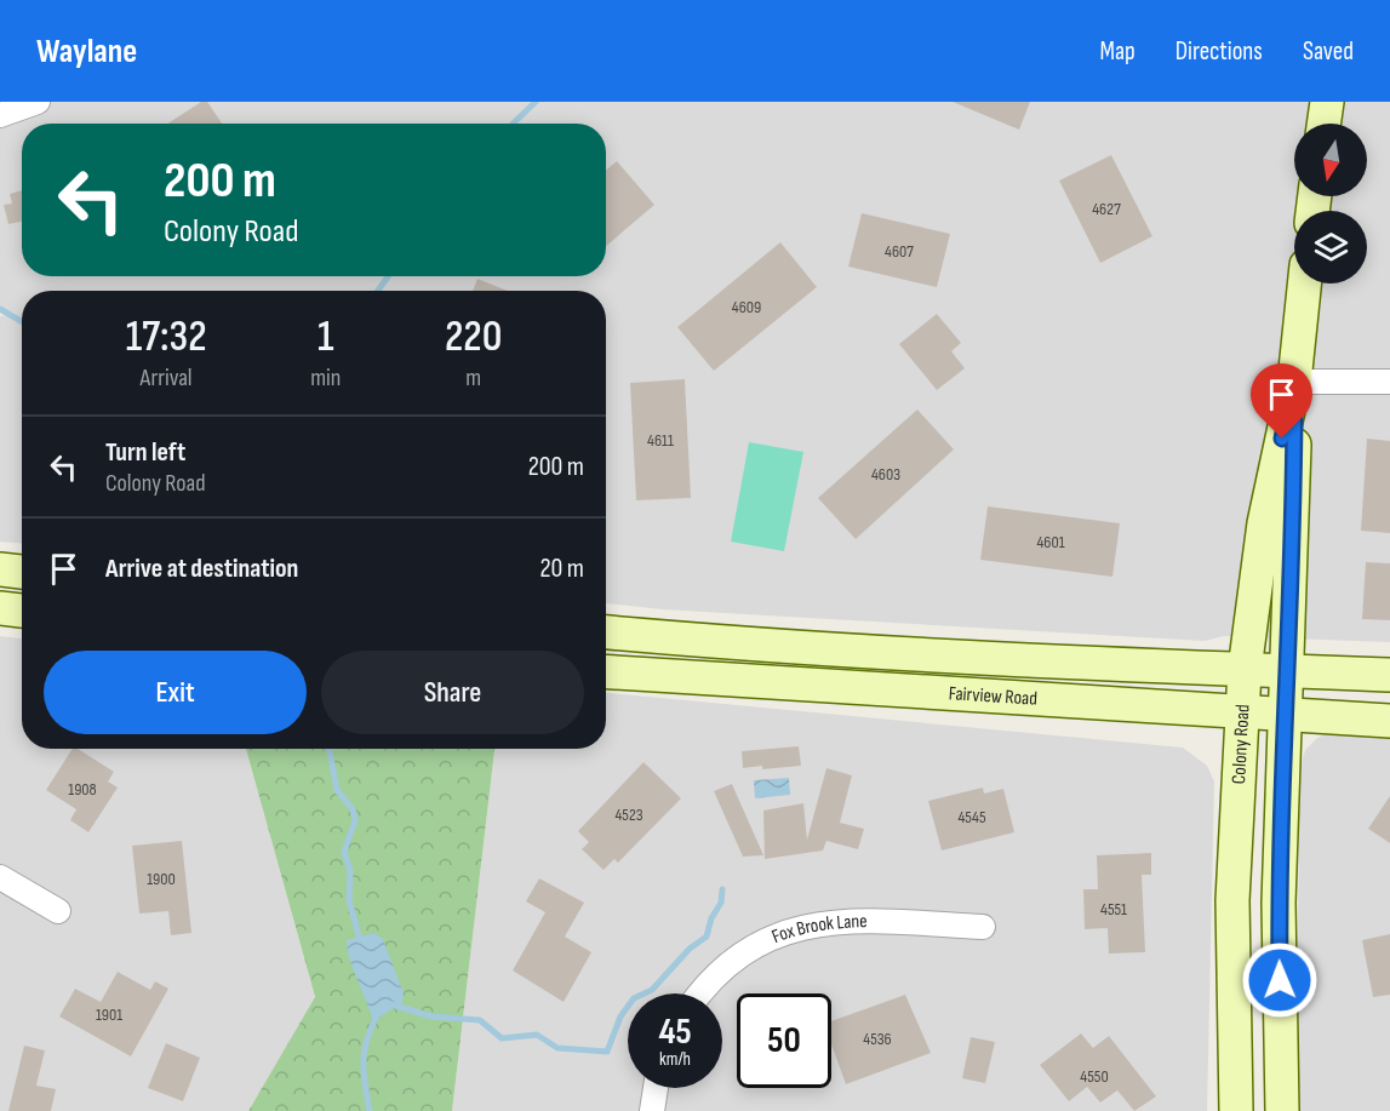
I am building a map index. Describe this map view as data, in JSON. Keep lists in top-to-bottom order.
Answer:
{
  "streets": {
    "main road": ["Fairview Road", "Colony Road"],
    "street": ["Fox Brook Lane"]
  },
  "crossings": [
    ["Fairview Road", "Colony Road"]
  ],
  "house_numbers": [
    "4627",
    "4607",
    "4609",
    "4611",
    "4603",
    "4601",
    "1908",
    "4523",
    "4545",
    "1900",
    "4551",
    "1901",
    "4536",
    "4550"
  ],
  "north": "bottom",
  "page": {
    "header": "Waylane",
    "nav": ["Map", "Directions", "Saved"],
    "turn": ["200 m", "Colony Road"],
    "eta": [
      "17:32",
      "Arrival",
      "1",
      "min",
      "220",
      "m"
    ],
    "list": [
      {
        "name": "Turn left",
        "note": "Colony Road",
        "value": "200 m"
      },
      {
        "name": "Arrive at destination",
        "value": "20 m"
      }
    ],
    "buttons": ["Exit", "Share"],
    "speed": "45 km/h",
    "limit": "50"
  }
}
